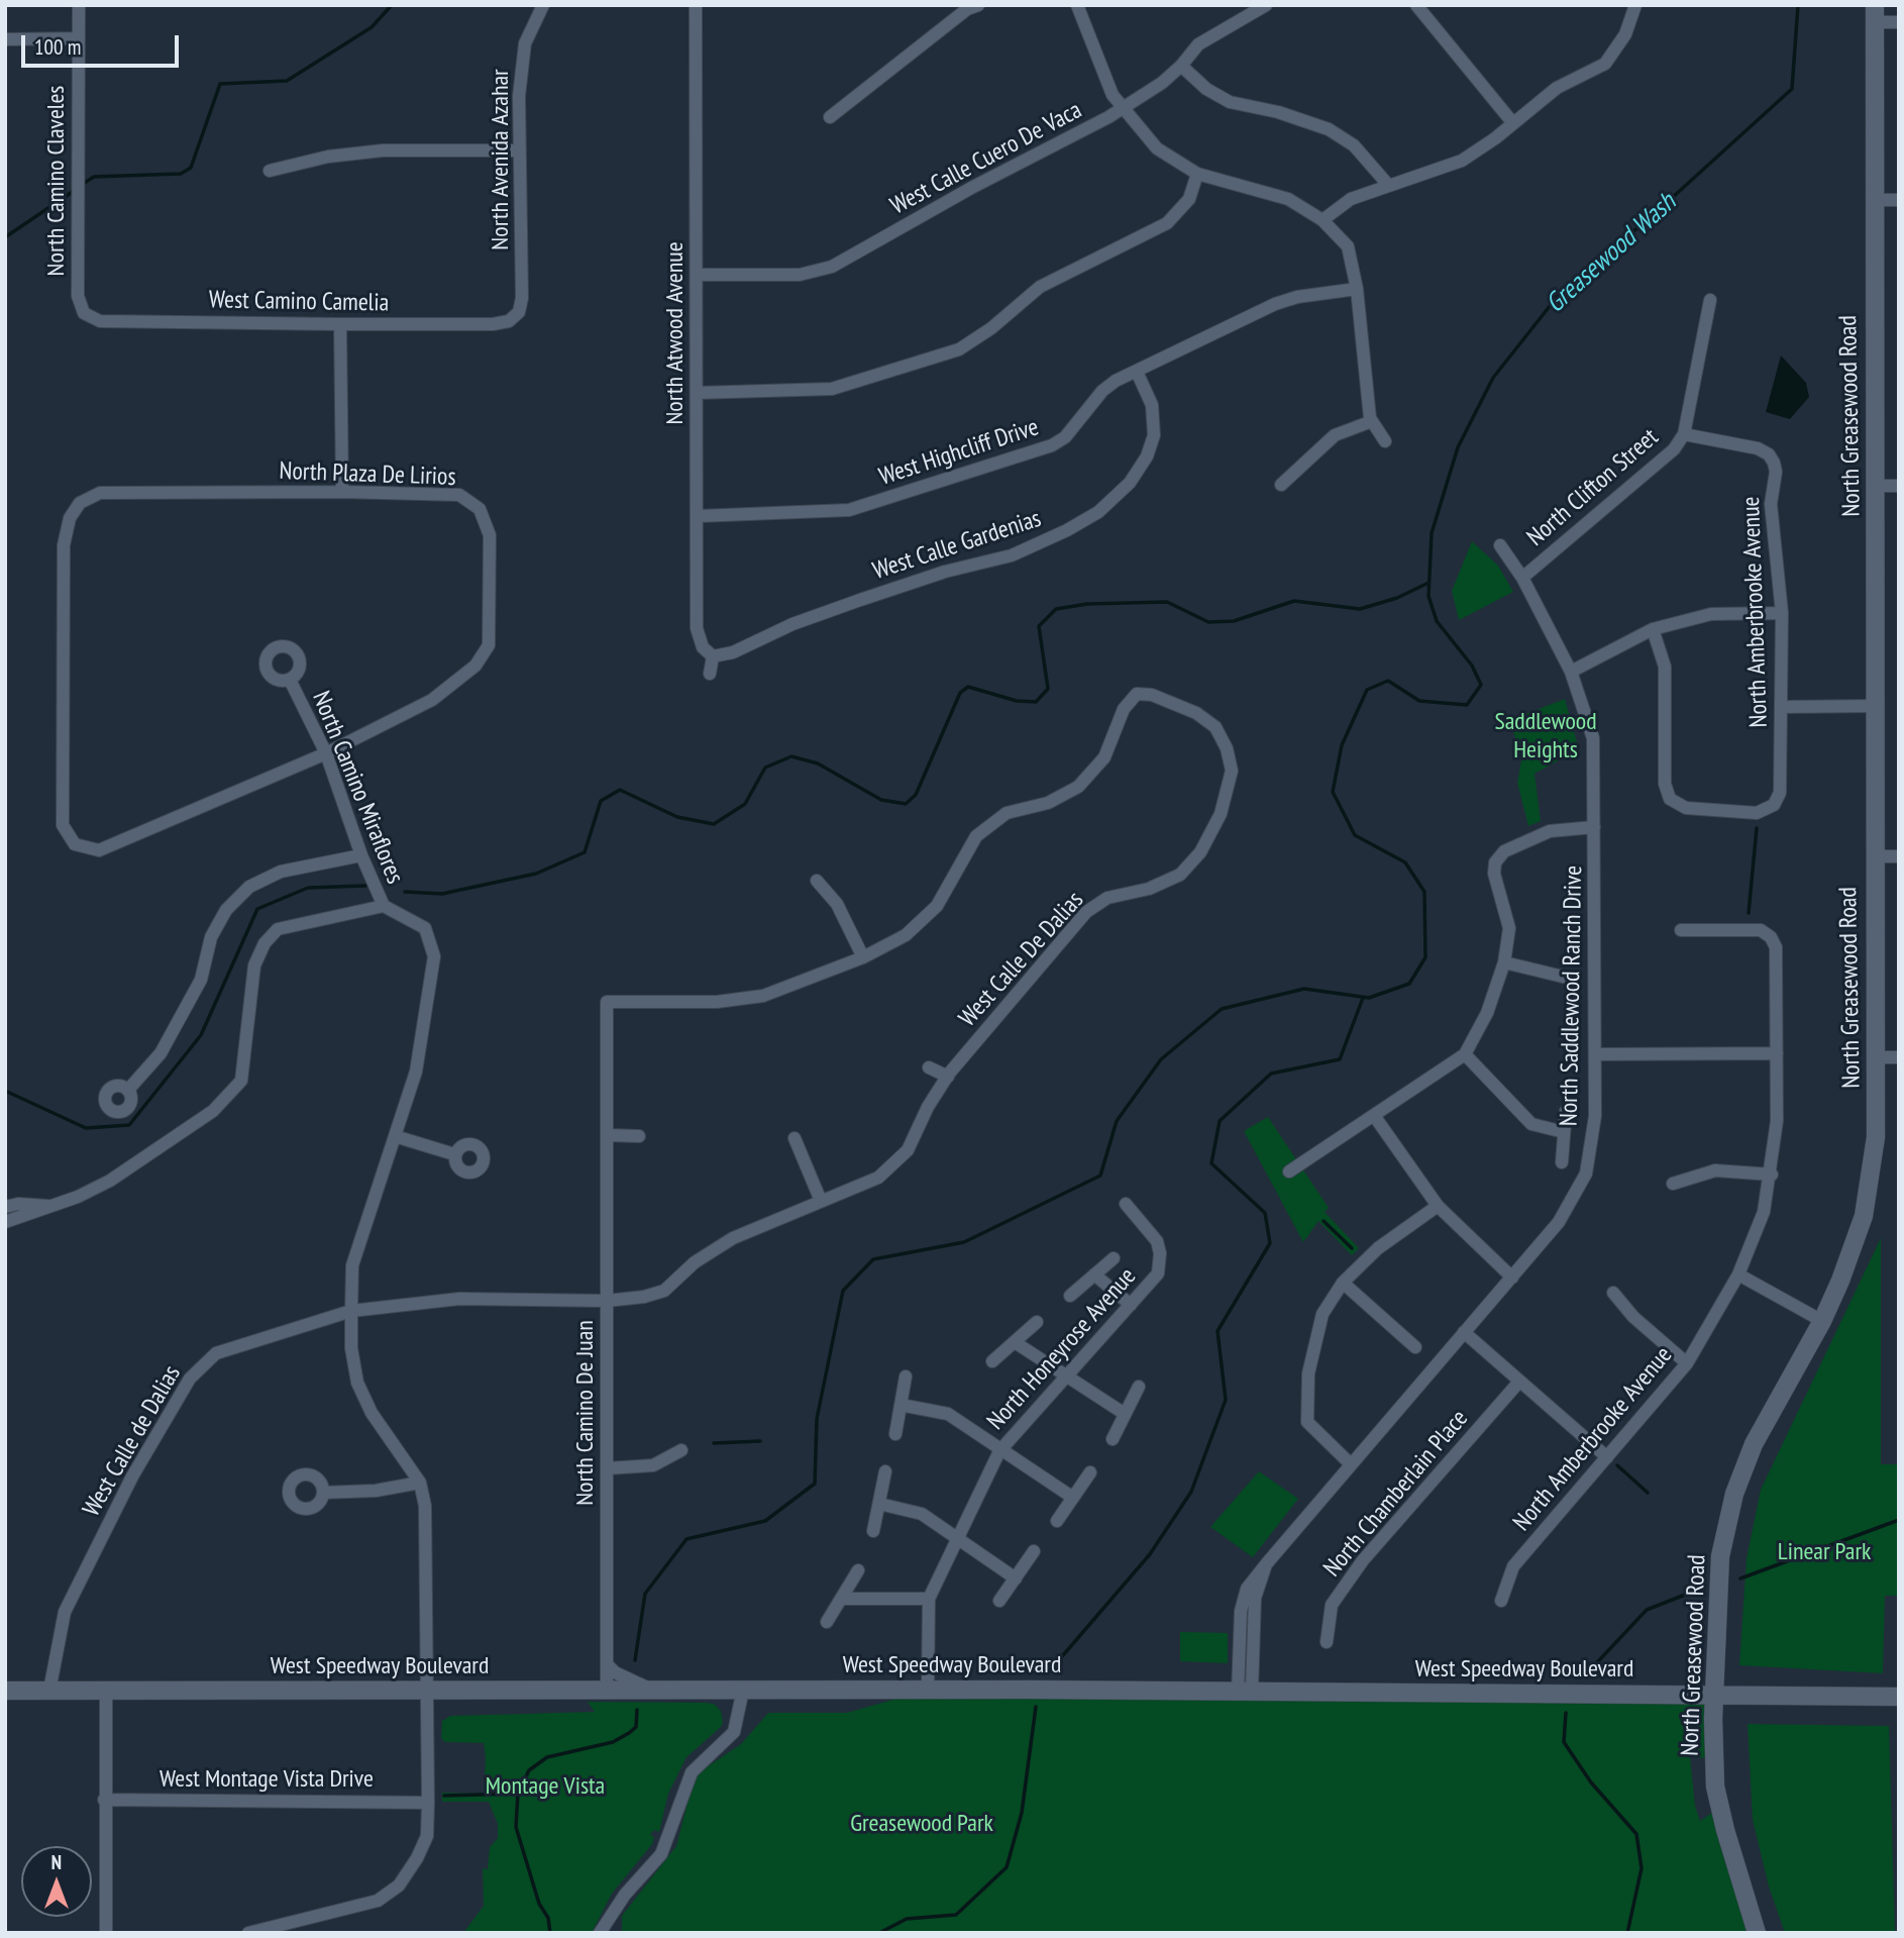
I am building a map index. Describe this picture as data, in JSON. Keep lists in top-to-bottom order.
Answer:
{
  "streets": {
    "main road": ["North Greasewood Road", "West Speedway Boulevard"],
    "street": [
      "West Calle Cuero De Vaca",
      "North Avenida Azahar",
      "North Camino Claveles",
      "West Camino Camelia",
      "North Atwood Avenue",
      "West Highcliff Drive",
      "North Plaza De Lirios",
      "North Clifton Street",
      "West Calle Gardenias",
      "North Amberbrooke Avenue",
      "North Camino Miraflores",
      "West Calle De Dalias",
      "North Saddlewood Ranch Drive",
      "North Honeyrose Avenue",
      "North Camino De Juan",
      "West Calle de Dalias",
      "North Chamberlain Place",
      "West Montage Vista Drive"
    ]
  },
  "crossings": [
    ["West Calle Cuero De Vaca", "North Atwood Avenue"],
    ["North Avenida Azahar", "West Camino Camelia"],
    ["North Camino Claveles", "West Camino Camelia"],
    ["North Atwood Avenue", "West Highcliff Drive"],
    ["North Atwood Avenue", "West Calle Gardenias"],
    ["North Greasewood Road", "West Speedway Boulevard"],
    ["West Highcliff Drive", "West Calle Gardenias"],
    ["North Plaza De Lirios", "North Camino Miraflores"],
    ["North Clifton Street", "North Amberbrooke Avenue"],
    ["North Clifton Street", "North Saddlewood Ranch Drive"],
    ["North Camino Miraflores", "West Calle de Dalias"],
    ["North Camino Miraflores", "West Speedway Boulevard"],
    ["North Camino Miraflores", "West Montage Vista Drive"],
    ["West Calle De Dalias", "North Camino De Juan"],
    ["West Calle De Dalias", "West Calle de Dalias"],
    ["North Saddlewood Ranch Drive", "West Speedway Boulevard"],
    ["North Honeyrose Avenue", "West Speedway Boulevard"],
    ["North Camino De Juan", "West Calle de Dalias"],
    ["North Camino De Juan", "West Speedway Boulevard"],
    ["West Calle de Dalias", "West Speedway Boulevard"]
  ],
  "water": ["Greasewood Wash"],
  "parks": [
    "Saddlewood Heights",
    "Linear Park",
    "Montage Vista",
    "Greasewood Park"
  ],
  "scale_bar": "100 m",
  "north": "top"
}
